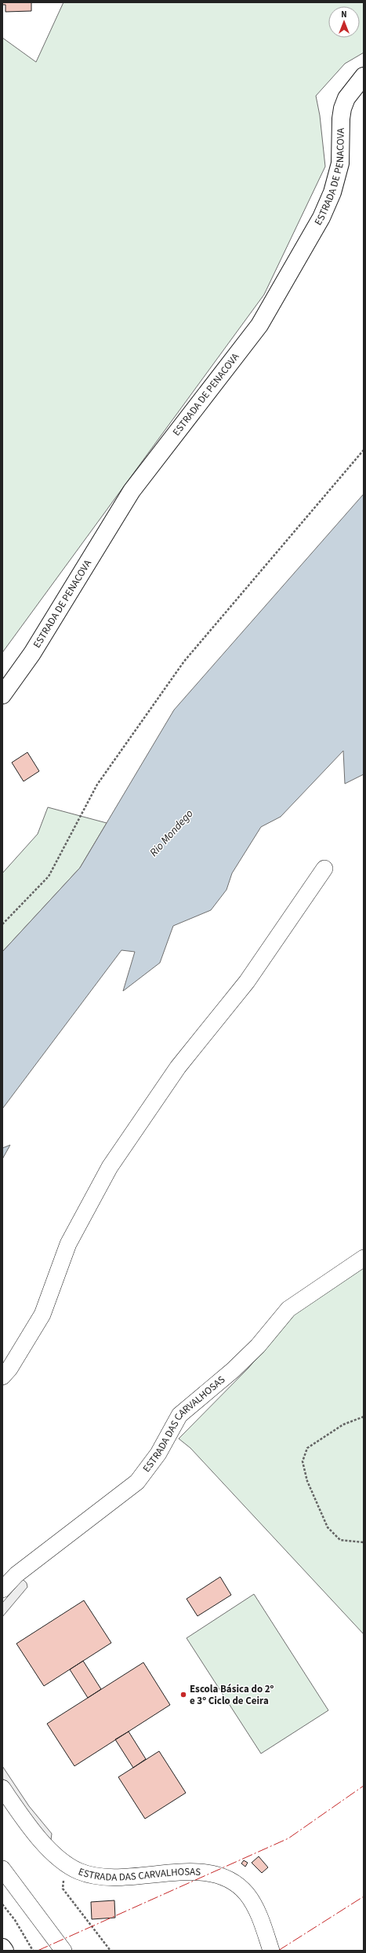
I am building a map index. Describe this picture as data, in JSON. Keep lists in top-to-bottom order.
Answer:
{
  "streets": {
    "main road": ["ESTRADA DE PENACOVA"],
    "street": ["ESTRADA DAS CARVALHOSAS"]
  },
  "water": ["Rio Mondego"],
  "places": ["Escola Básica do 2º e 3º Ciclo de Ceira"],
  "north": "top"
}
